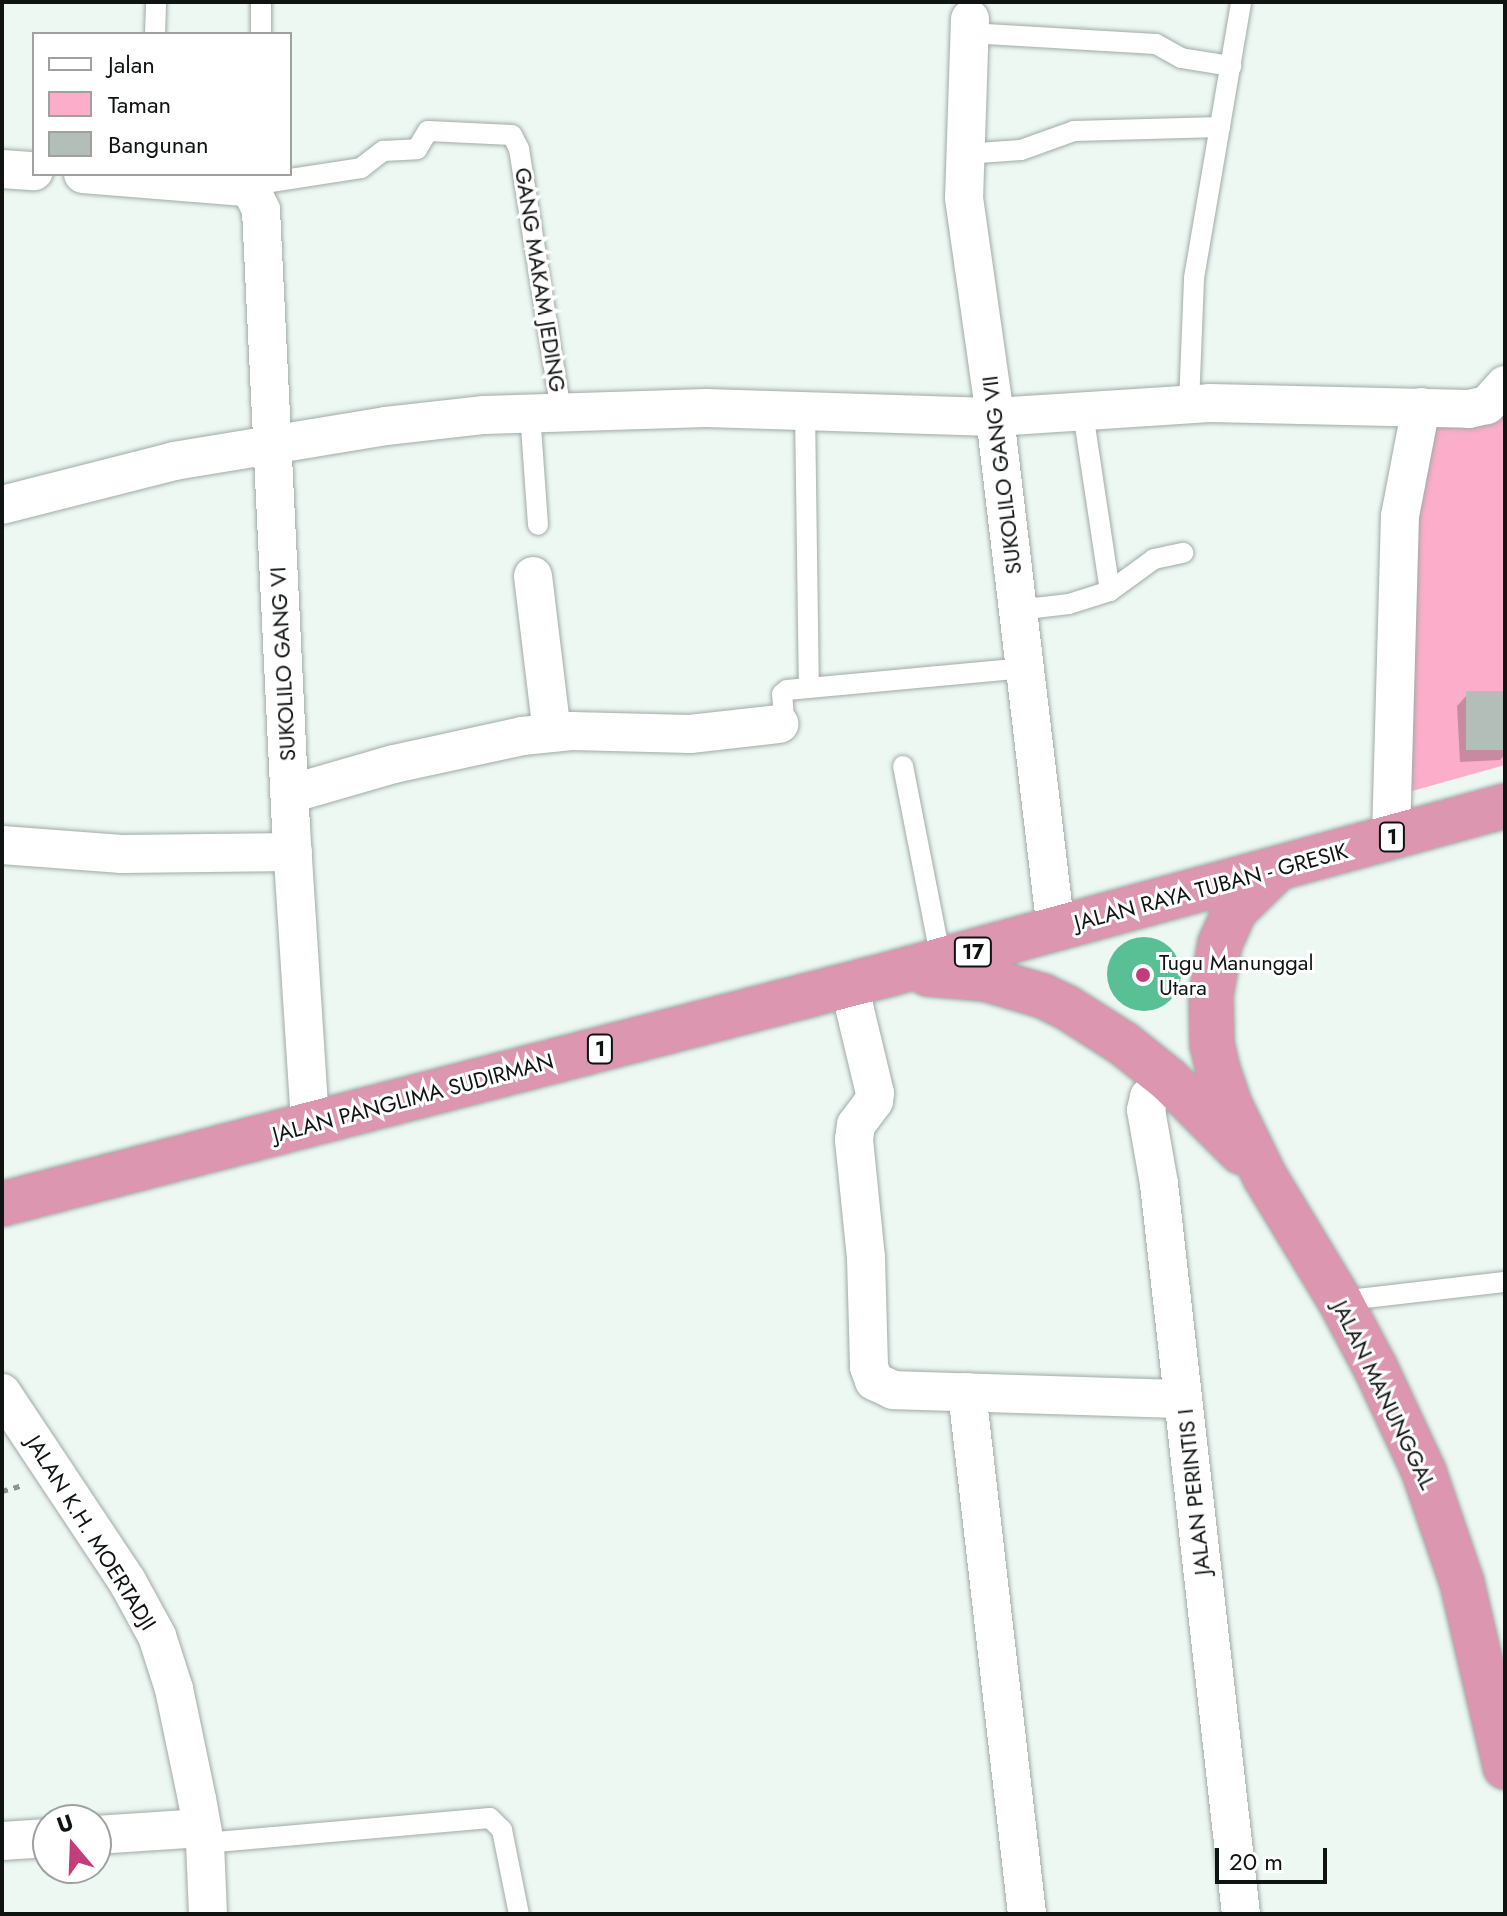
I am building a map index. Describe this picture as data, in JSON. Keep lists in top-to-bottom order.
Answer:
{
  "streets": {
    "highway": [
      "1",
      "JALAN RAYA TUBAN - GRESIK",
      "17",
      "JALAN PANGLIMA SUDIRMAN",
      "JALAN MANUNGGAL"
    ],
    "street": [
      "SUKOLILO GANG VII",
      "SUKOLILO GANG VI",
      "JALAN PERINTIS I",
      "JALAN K.H. MOERTADJI"
    ],
    "lane": ["GANG MAKAM JEDING"]
  },
  "crossings": [
    ["GANG MAKAM JEDING", "SUKOLILO GANG VI"],
    ["SUKOLILO GANG VII", "JALAN RAYA TUBAN - GRESIK"],
    ["SUKOLILO GANG VII", "JALAN PANGLIMA SUDIRMAN"],
    ["SUKOLILO GANG VI", "JALAN PANGLIMA SUDIRMAN"],
    ["JALAN RAYA TUBAN - GRESIK", "JALAN PANGLIMA SUDIRMAN"],
    ["JALAN RAYA TUBAN - GRESIK", "JALAN MANUNGGAL"],
    ["JALAN PANGLIMA SUDIRMAN", "JALAN MANUNGGAL"],
    ["JALAN MANUNGGAL", "JALAN PERINTIS I"]
  ],
  "places": ["Tugu Manunggal Utara"],
  "legend": ["Jalan", "Taman", "Bangunan"],
  "scale_bar": "20 m",
  "north": "top"
}
